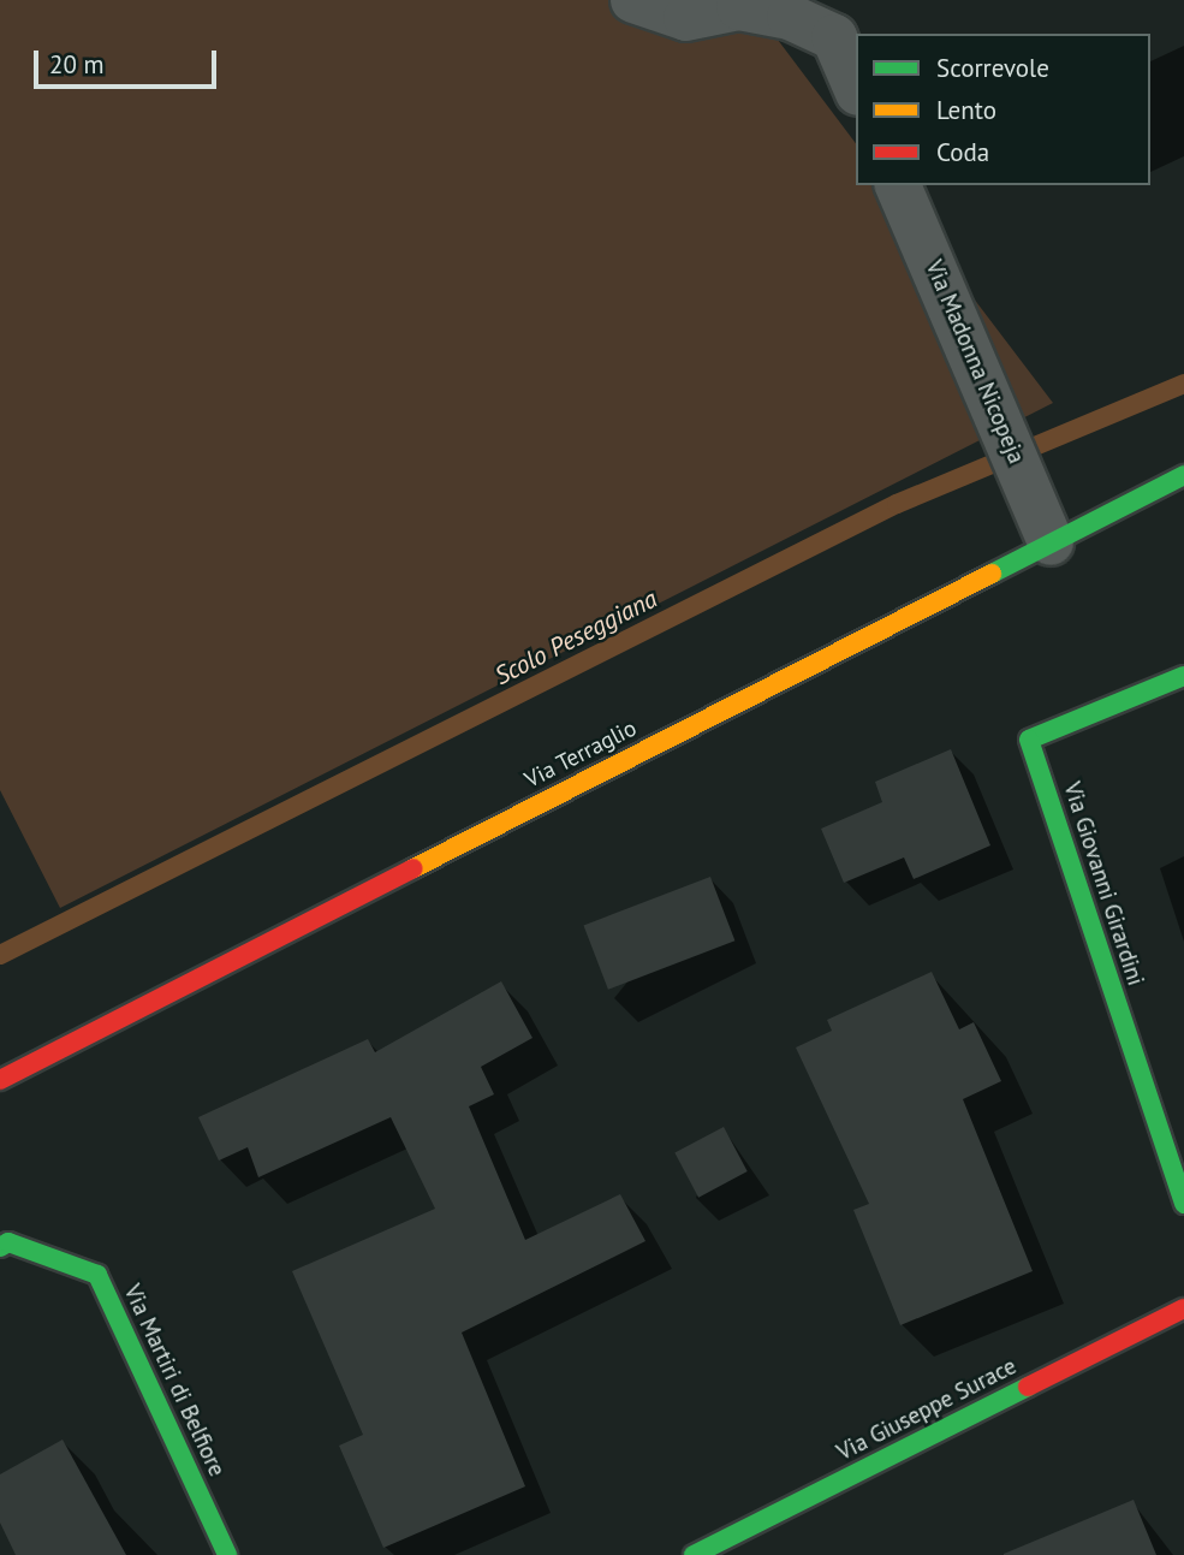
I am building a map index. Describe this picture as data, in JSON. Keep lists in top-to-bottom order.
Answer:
{
  "streets": {
    "street": [
      "Via Madonna Nicopeja",
      "Via Terraglio",
      "Via Giovanni Girardini",
      "Via Martiri di Belfiore",
      "Via Giuseppe Surace"
    ]
  },
  "crossings": [
    ["Via Madonna Nicopeja", "Via Terraglio"]
  ],
  "water": ["Scolo Peseggiana"],
  "legend": ["Scorrevole", "Lento", "Coda"],
  "scale_bar": "20 m"
}
